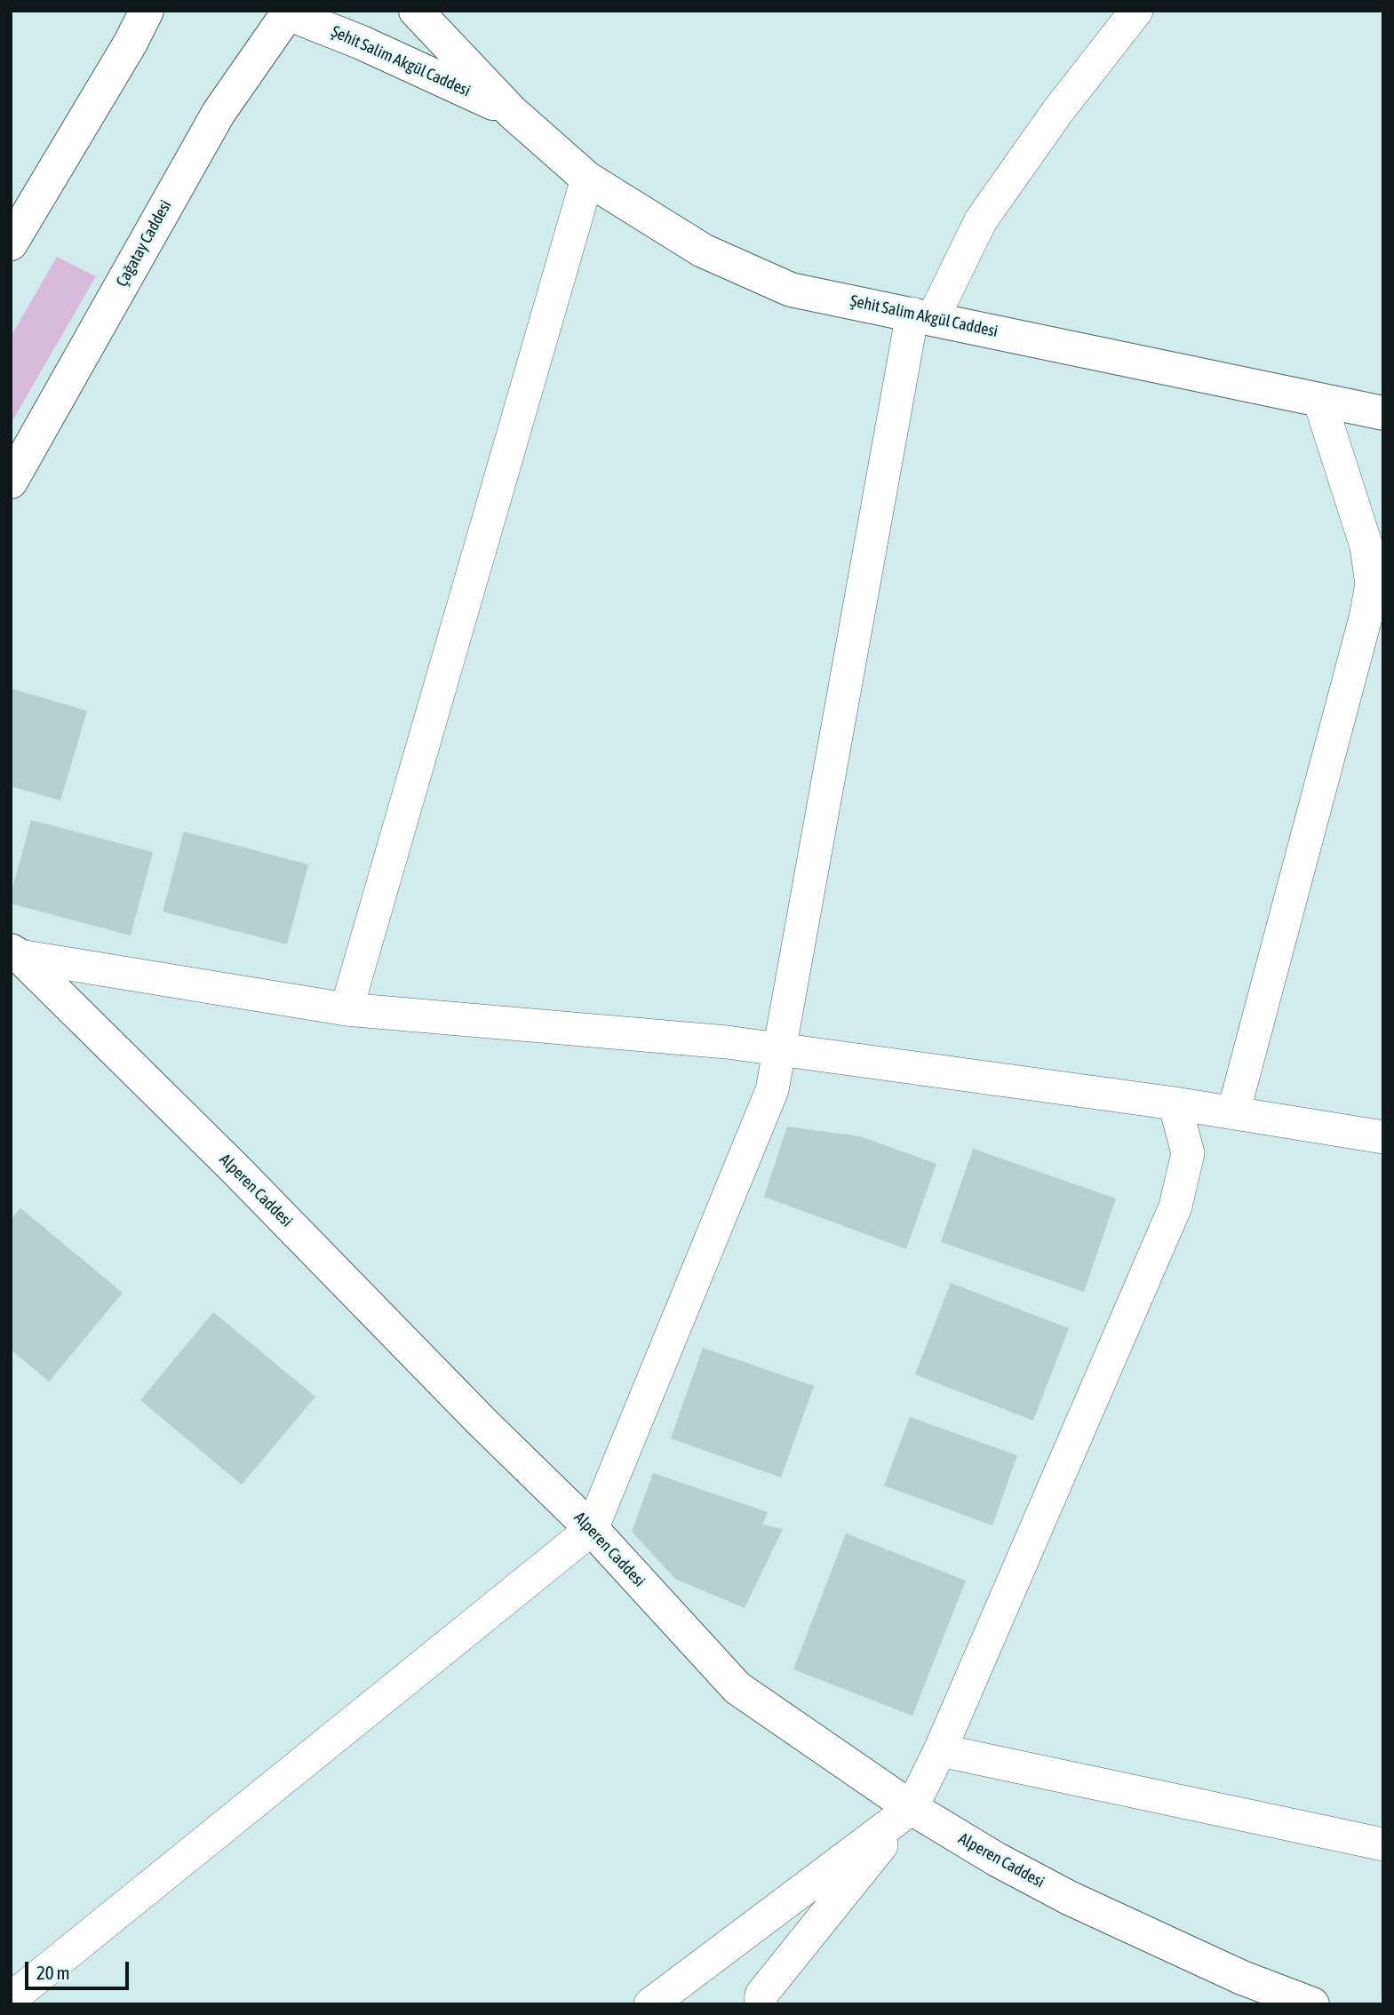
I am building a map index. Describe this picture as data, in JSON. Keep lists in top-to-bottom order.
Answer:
{
  "streets": {
    "street": ["Şehit Salim Akgül Caddesi", "Çağatay Caddesi", "Alperen Caddesi"]
  },
  "crossings": [
    ["Şehit Salim Akgül Caddesi", "Çağatay Caddesi"]
  ],
  "scale_bar": "20 m"
}
